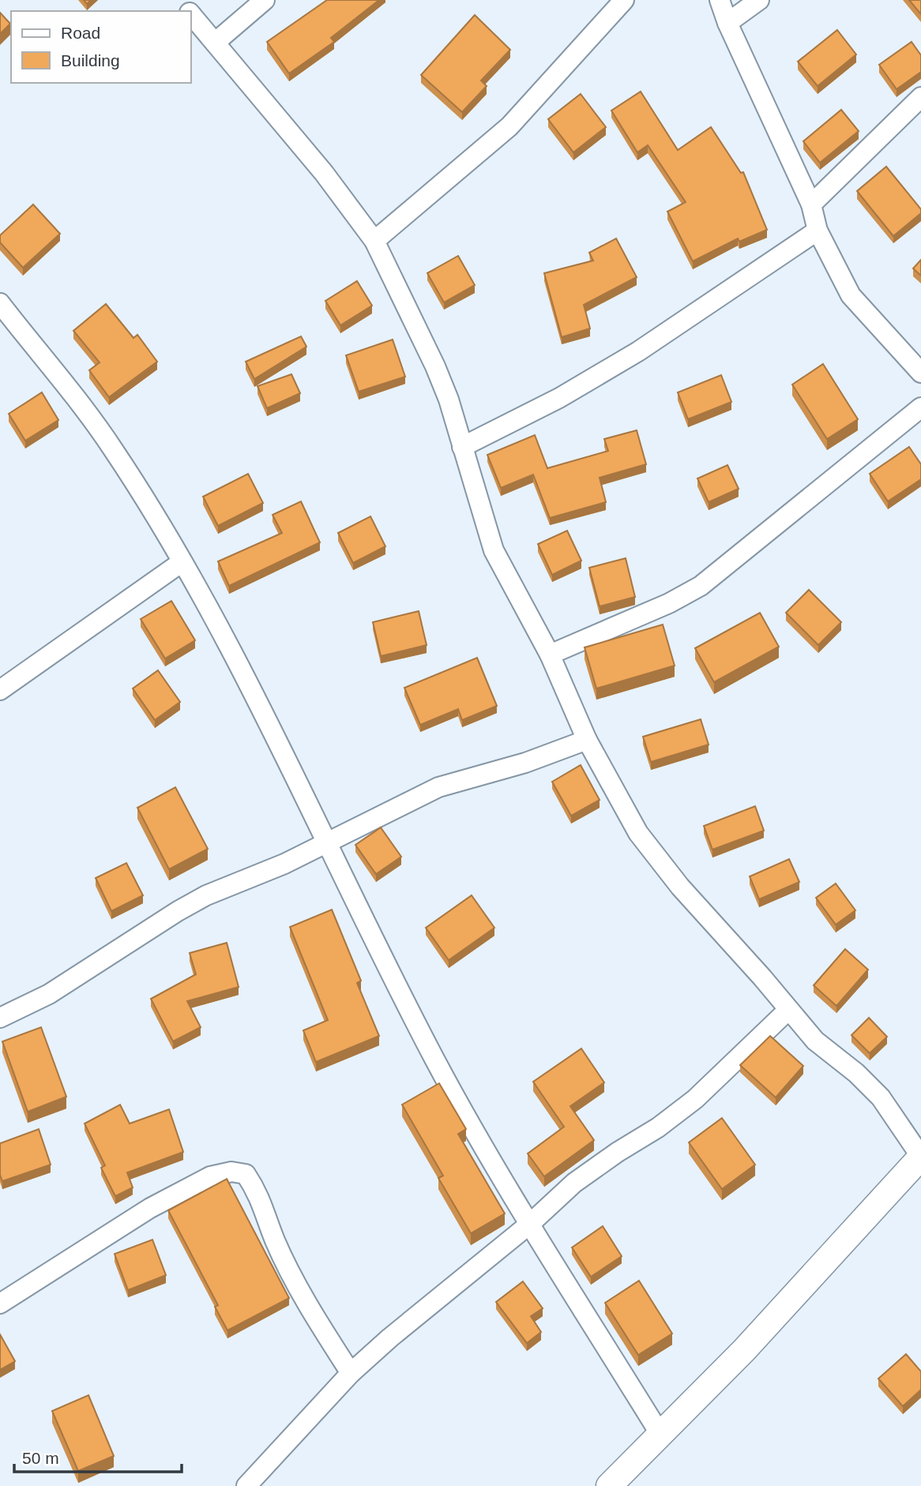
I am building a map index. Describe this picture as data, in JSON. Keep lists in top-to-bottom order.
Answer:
{
  "legend": ["Road", "Building"],
  "scale_bar": "50 m"
}
